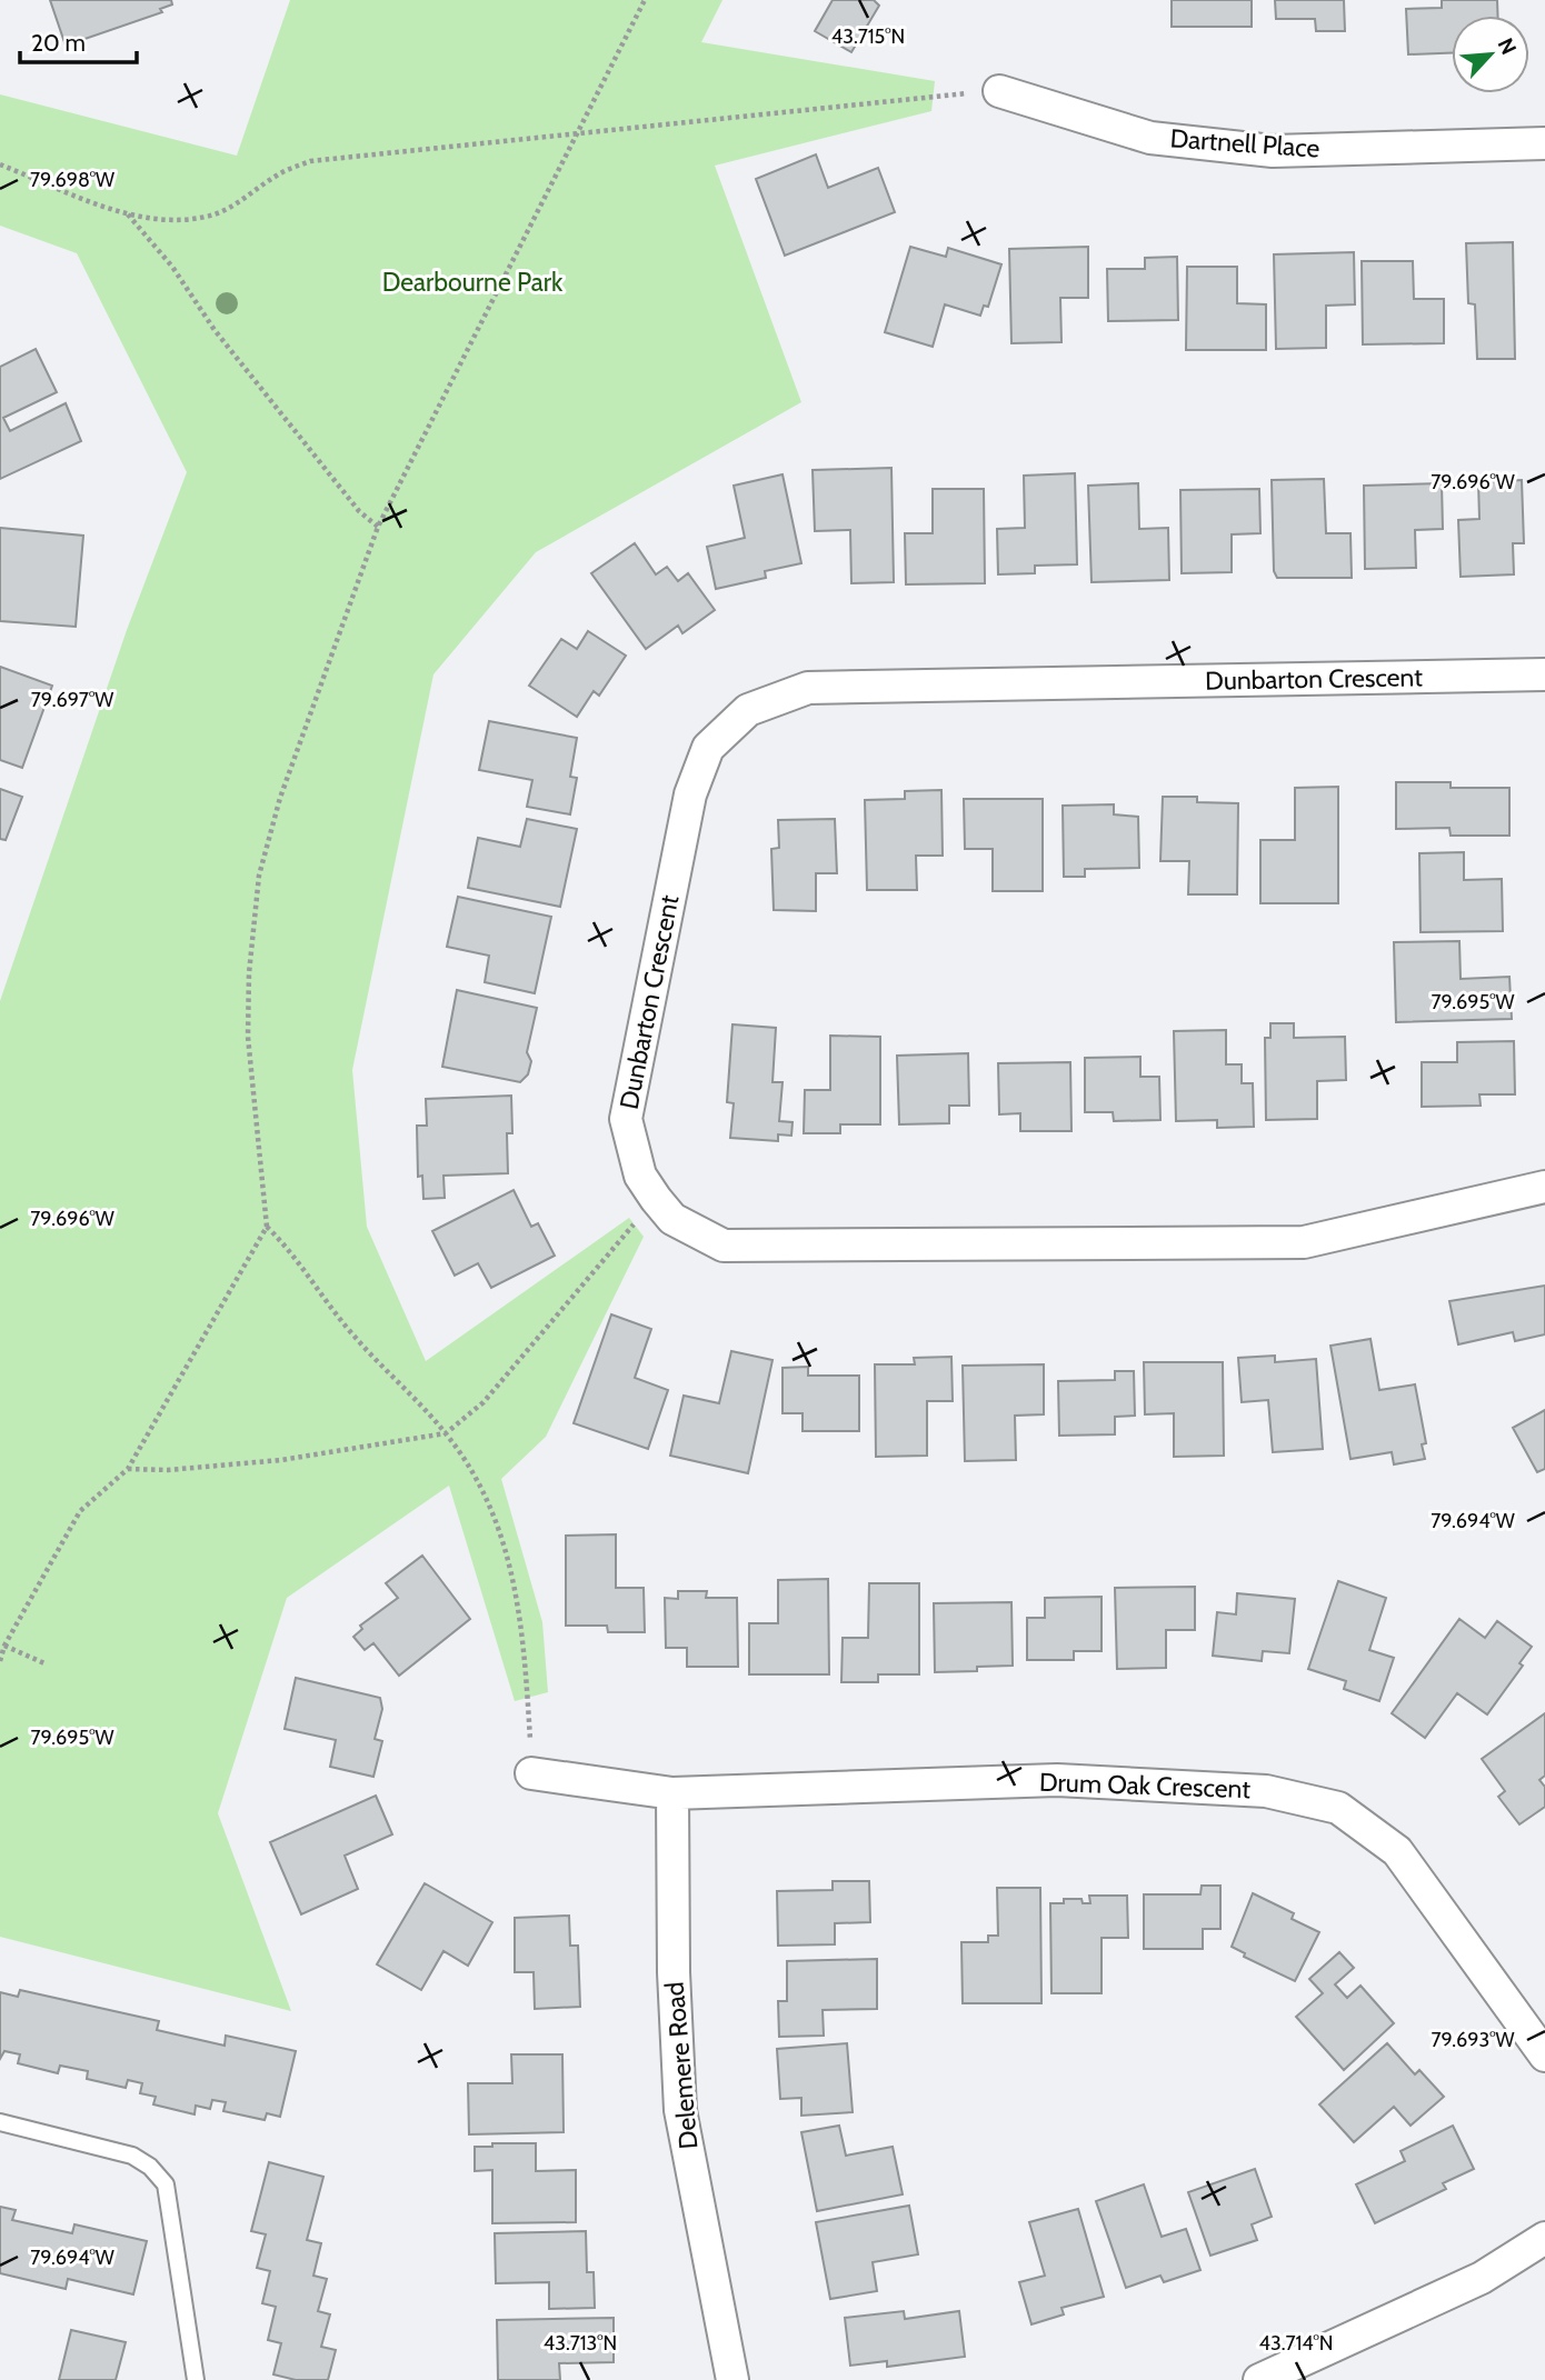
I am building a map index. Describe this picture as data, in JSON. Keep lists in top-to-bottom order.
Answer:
{
  "streets": {
    "street": [
      "Dartnell Place",
      "Dunbarton Crescent",
      "Drum Oak Crescent",
      "Delemere Road"
    ]
  },
  "crossings": [
    ["Drum Oak Crescent", "Delemere Road"]
  ],
  "parks": ["Dearbourne Park"],
  "scale_bar": "20 m",
  "north": "top right",
  "coordinates": [
    "43.715°N",
    "79.698°W",
    "79.696°W",
    "79.697°W",
    "79.695°W",
    "79.694°W",
    "79.693°W",
    "43.713°N",
    "43.714°N"
  ]
}
